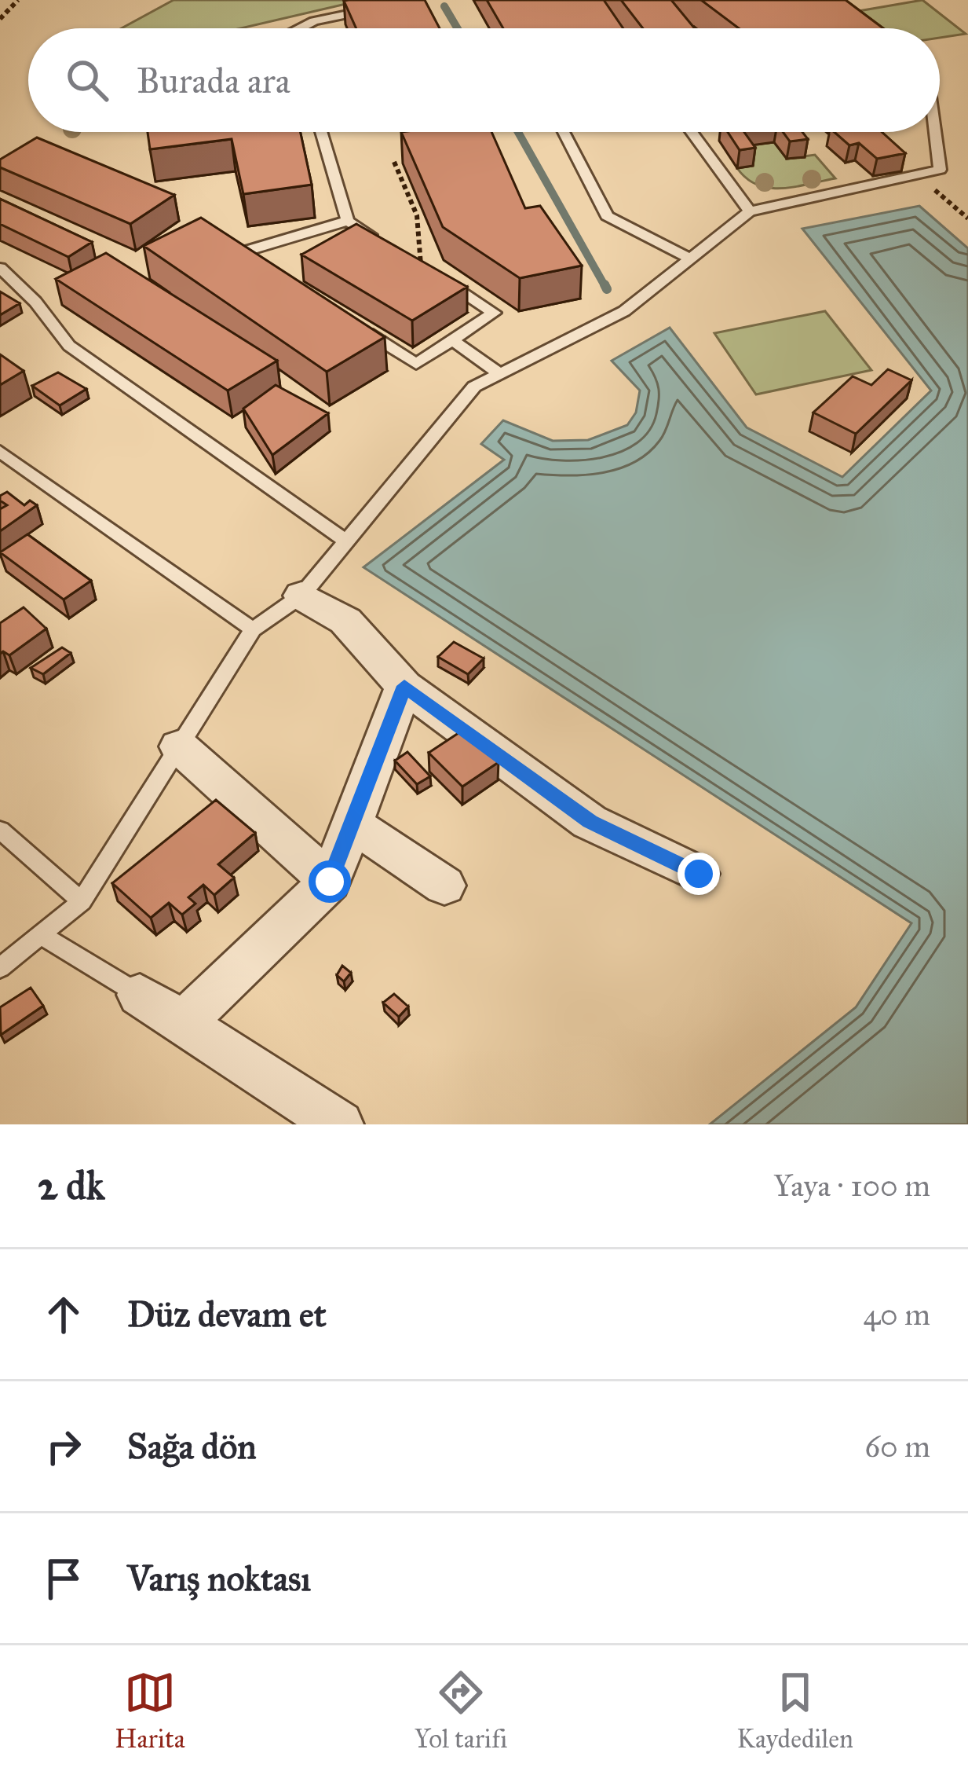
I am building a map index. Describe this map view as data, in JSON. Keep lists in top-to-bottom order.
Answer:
{
  "page": {
    "search": "Burada ara",
    "heading": ["2 dk", "Yaya · 100 m"],
    "list": [
      ["Düz devam et", "40 m"],
      ["Sağa dön", "60 m"],
      "Varış noktası"
    ],
    "nav": ["Harita", "Yol tarifi", "Kaydedilen"]
  }
}
